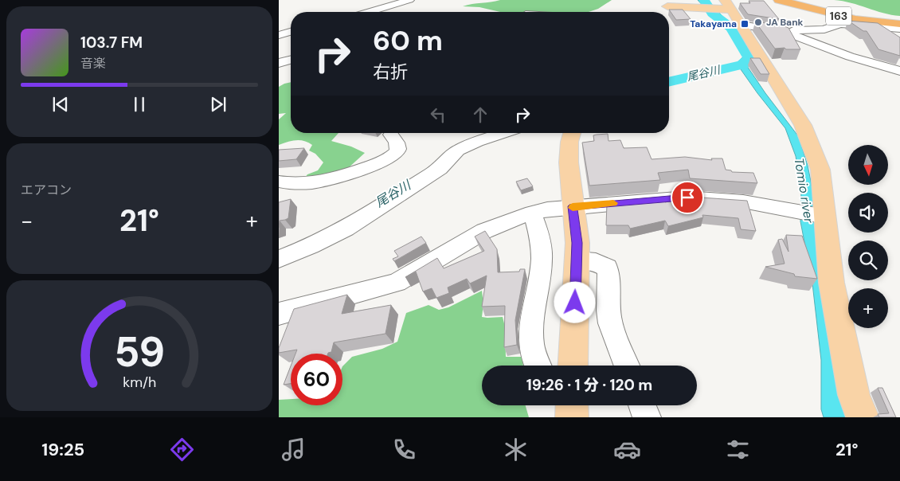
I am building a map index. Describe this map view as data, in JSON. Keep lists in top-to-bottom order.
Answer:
{
  "streets": {
    "highway": ["163"]
  },
  "water": ["尾谷川", "Tomio river"],
  "places": {
    "other": ["JA Bank"],
    "transit": ["Takayama"]
  },
  "north": "bottom",
  "page": {
    "turn": ["60 m", "右折"],
    "song": ["103.7 FM", "音楽"],
    "tile": "エアコン",
    "map_buttons": "+",
    "heat": ["−", "21°", "+"],
    "limit": "60",
    "trip": "19:26 · 1 分 · 120 m",
    "tabs": ["19:25", "21°"],
    "gauge": ["59", "km/h"]
  }
}
